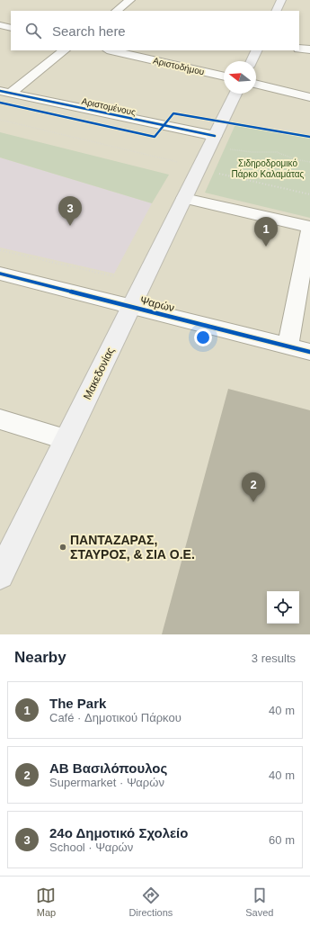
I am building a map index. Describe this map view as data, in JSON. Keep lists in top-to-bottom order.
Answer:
{
  "streets": {
    "main road": ["Μακεδονίας"],
    "street": ["Αριστοδήμου", "Αριστομένους", "Ψαρών"]
  },
  "crossings": [
    ["Αριστομένους", "Μακεδονίας"],
    ["Ψαρών", "Μακεδονίας"]
  ],
  "parks": ["Σιδηροδρομικό Πάρκο Καλαμάτας"],
  "places": ["ΠΑΝΤΑΖΑΡΑΣ, ΣΤΑΥΡΟΣ, & ΣΙΑ Ο.Ε."],
  "north": "left",
  "page": {
    "search": "Search here",
    "pins": ["3", "1", "2"],
    "heading": ["Nearby", "3 results"],
    "list": [
      {
        "mark": "1",
        "name": "The Park",
        "note": "Café · Δημοτικού Πάρκου",
        "value": "40 m"
      },
      {
        "mark": "2",
        "name": "ΑΒ Βασιλόπουλος",
        "note": "Supermarket · Ψαρών",
        "value": "40 m"
      },
      {
        "mark": "3",
        "name": "24ο Δημοτικό Σχολείο",
        "note": "School · Ψαρών",
        "value": "60 m"
      }
    ],
    "nav": ["Map", "Directions", "Saved"]
  }
}
